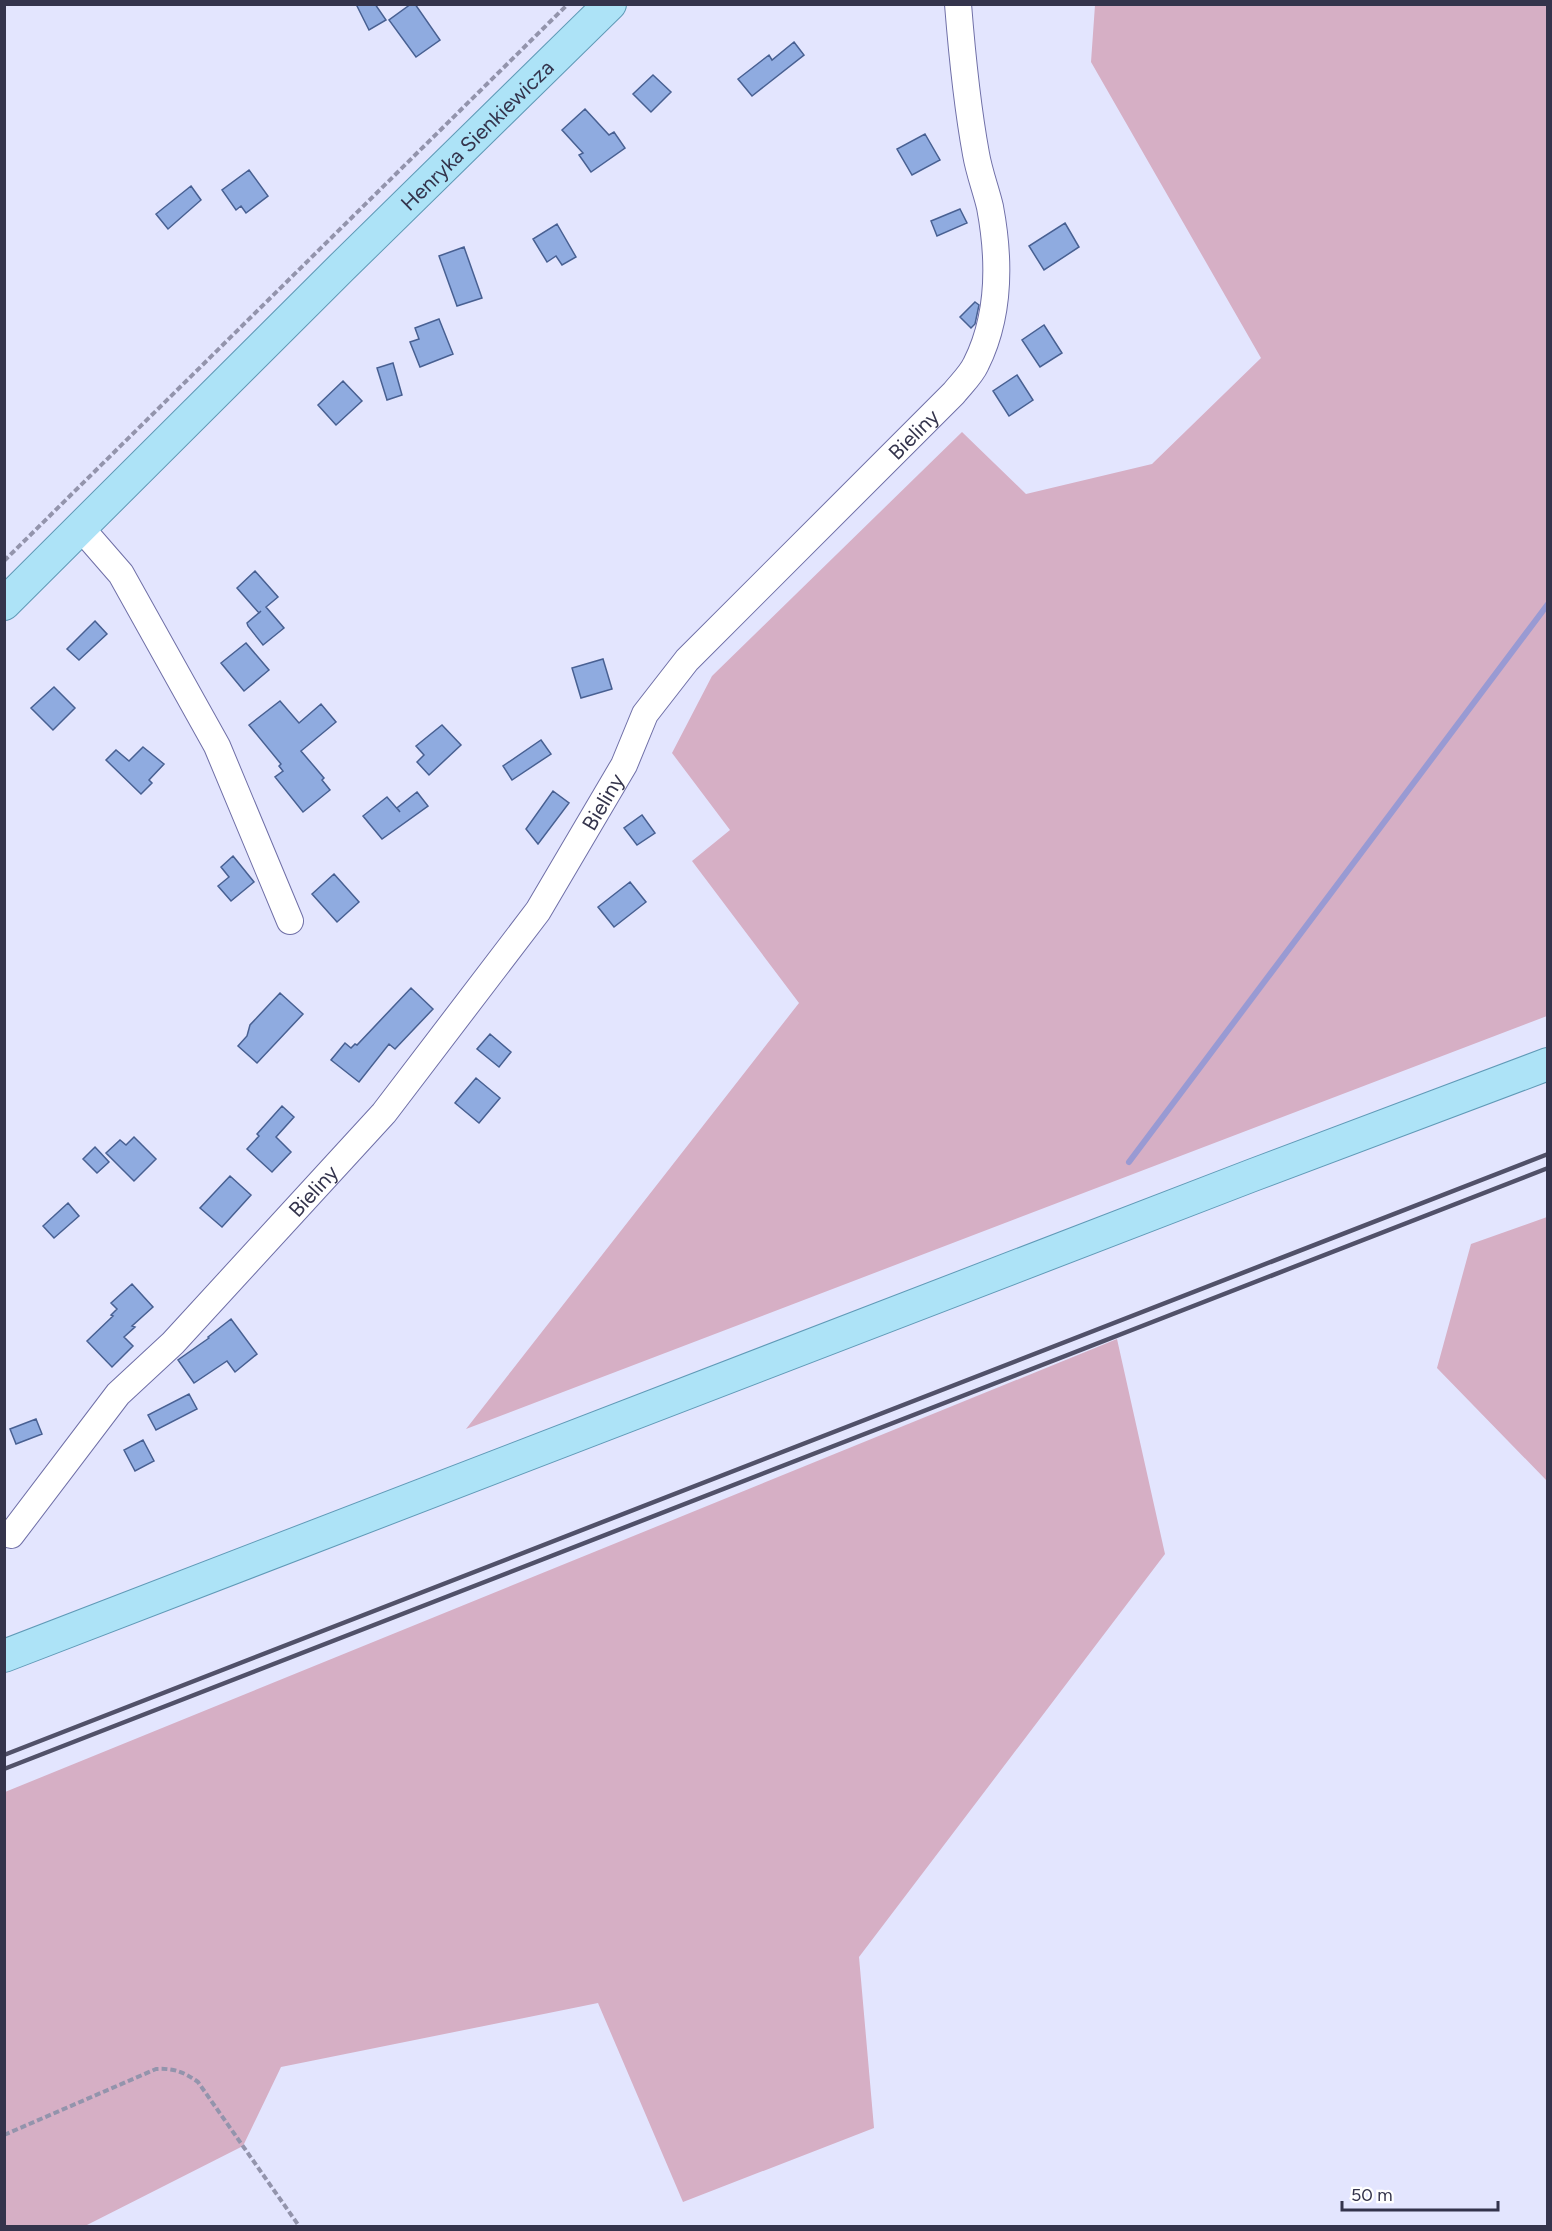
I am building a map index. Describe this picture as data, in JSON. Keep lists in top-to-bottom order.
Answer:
{
  "streets": {
    "main road": ["Henryka Sienkiewicza"],
    "street": ["Bieliny"]
  },
  "scale_bar": "50 m"
}
